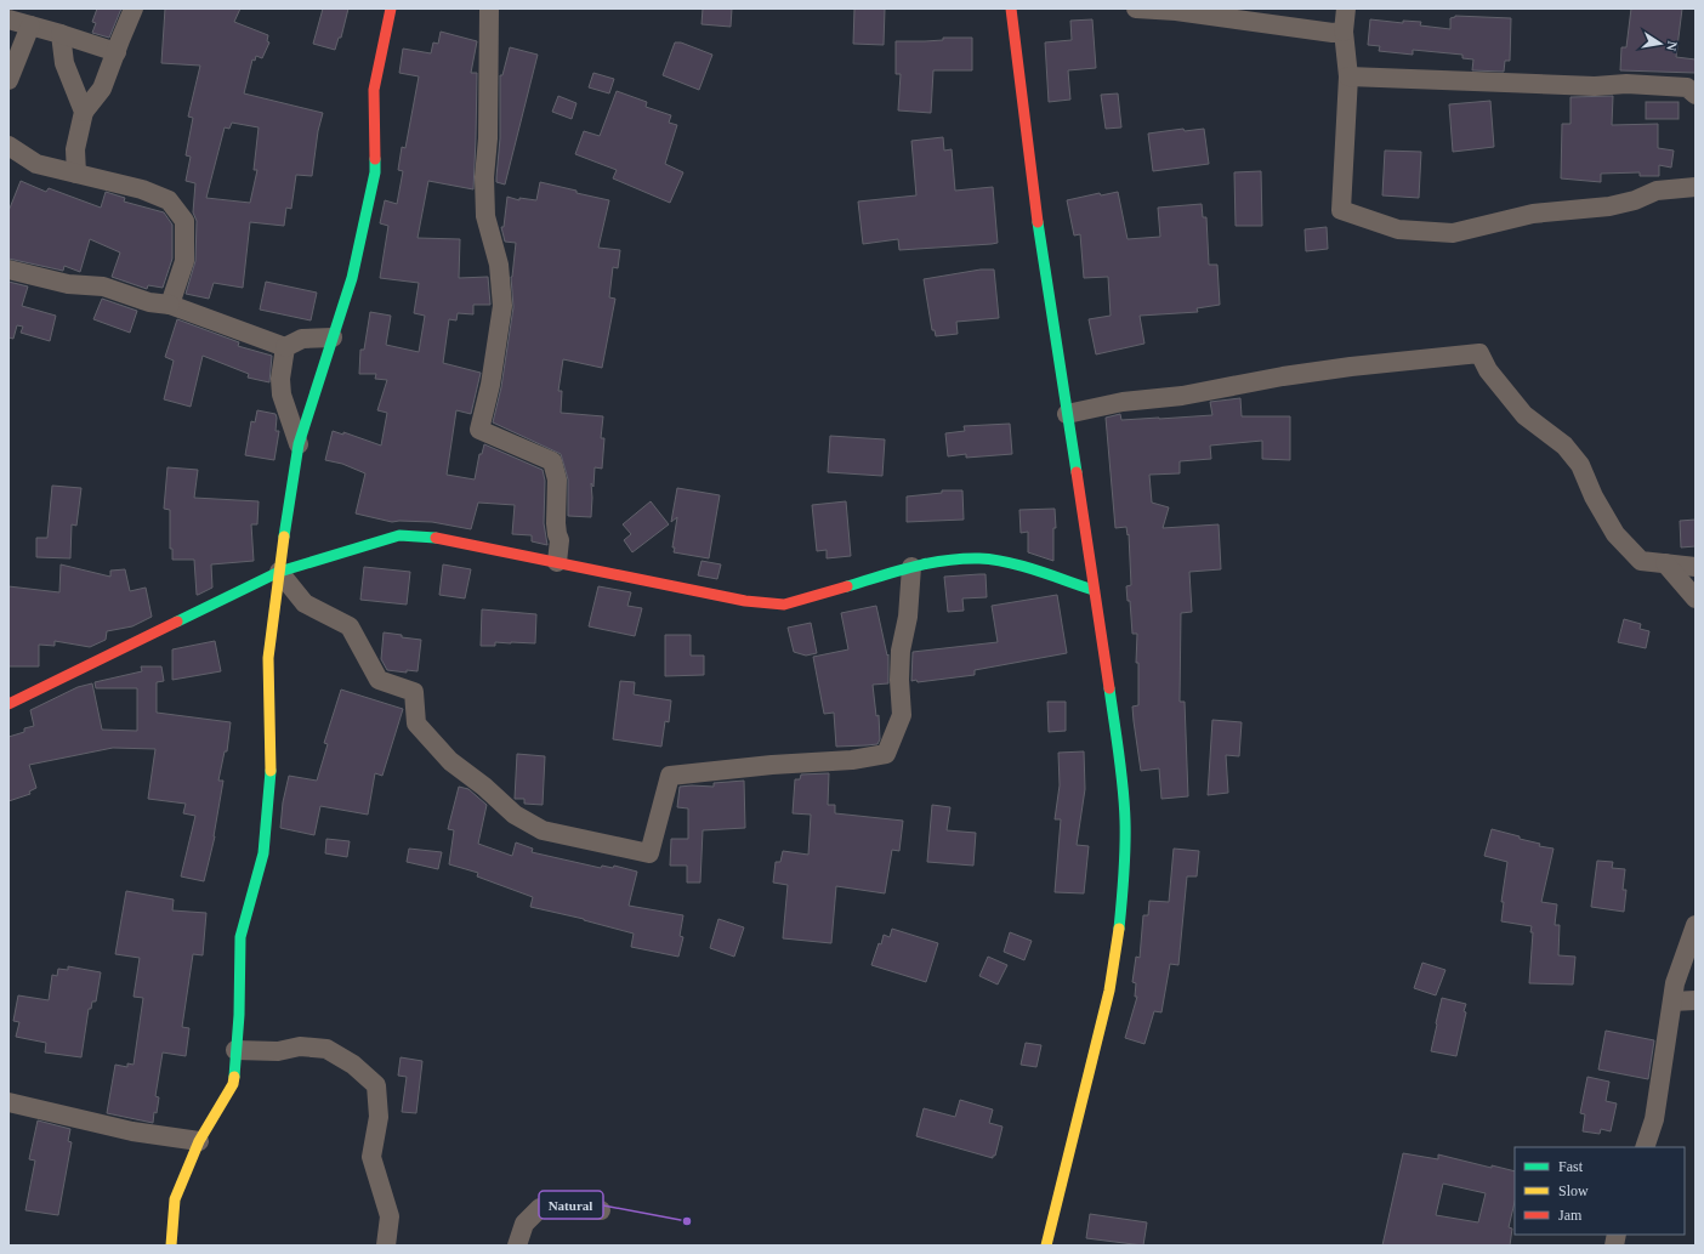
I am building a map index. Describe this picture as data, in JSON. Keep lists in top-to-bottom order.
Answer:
{
  "places": ["Natural"],
  "legend": ["Fast", "Slow", "Jam"],
  "north": "right"
}
